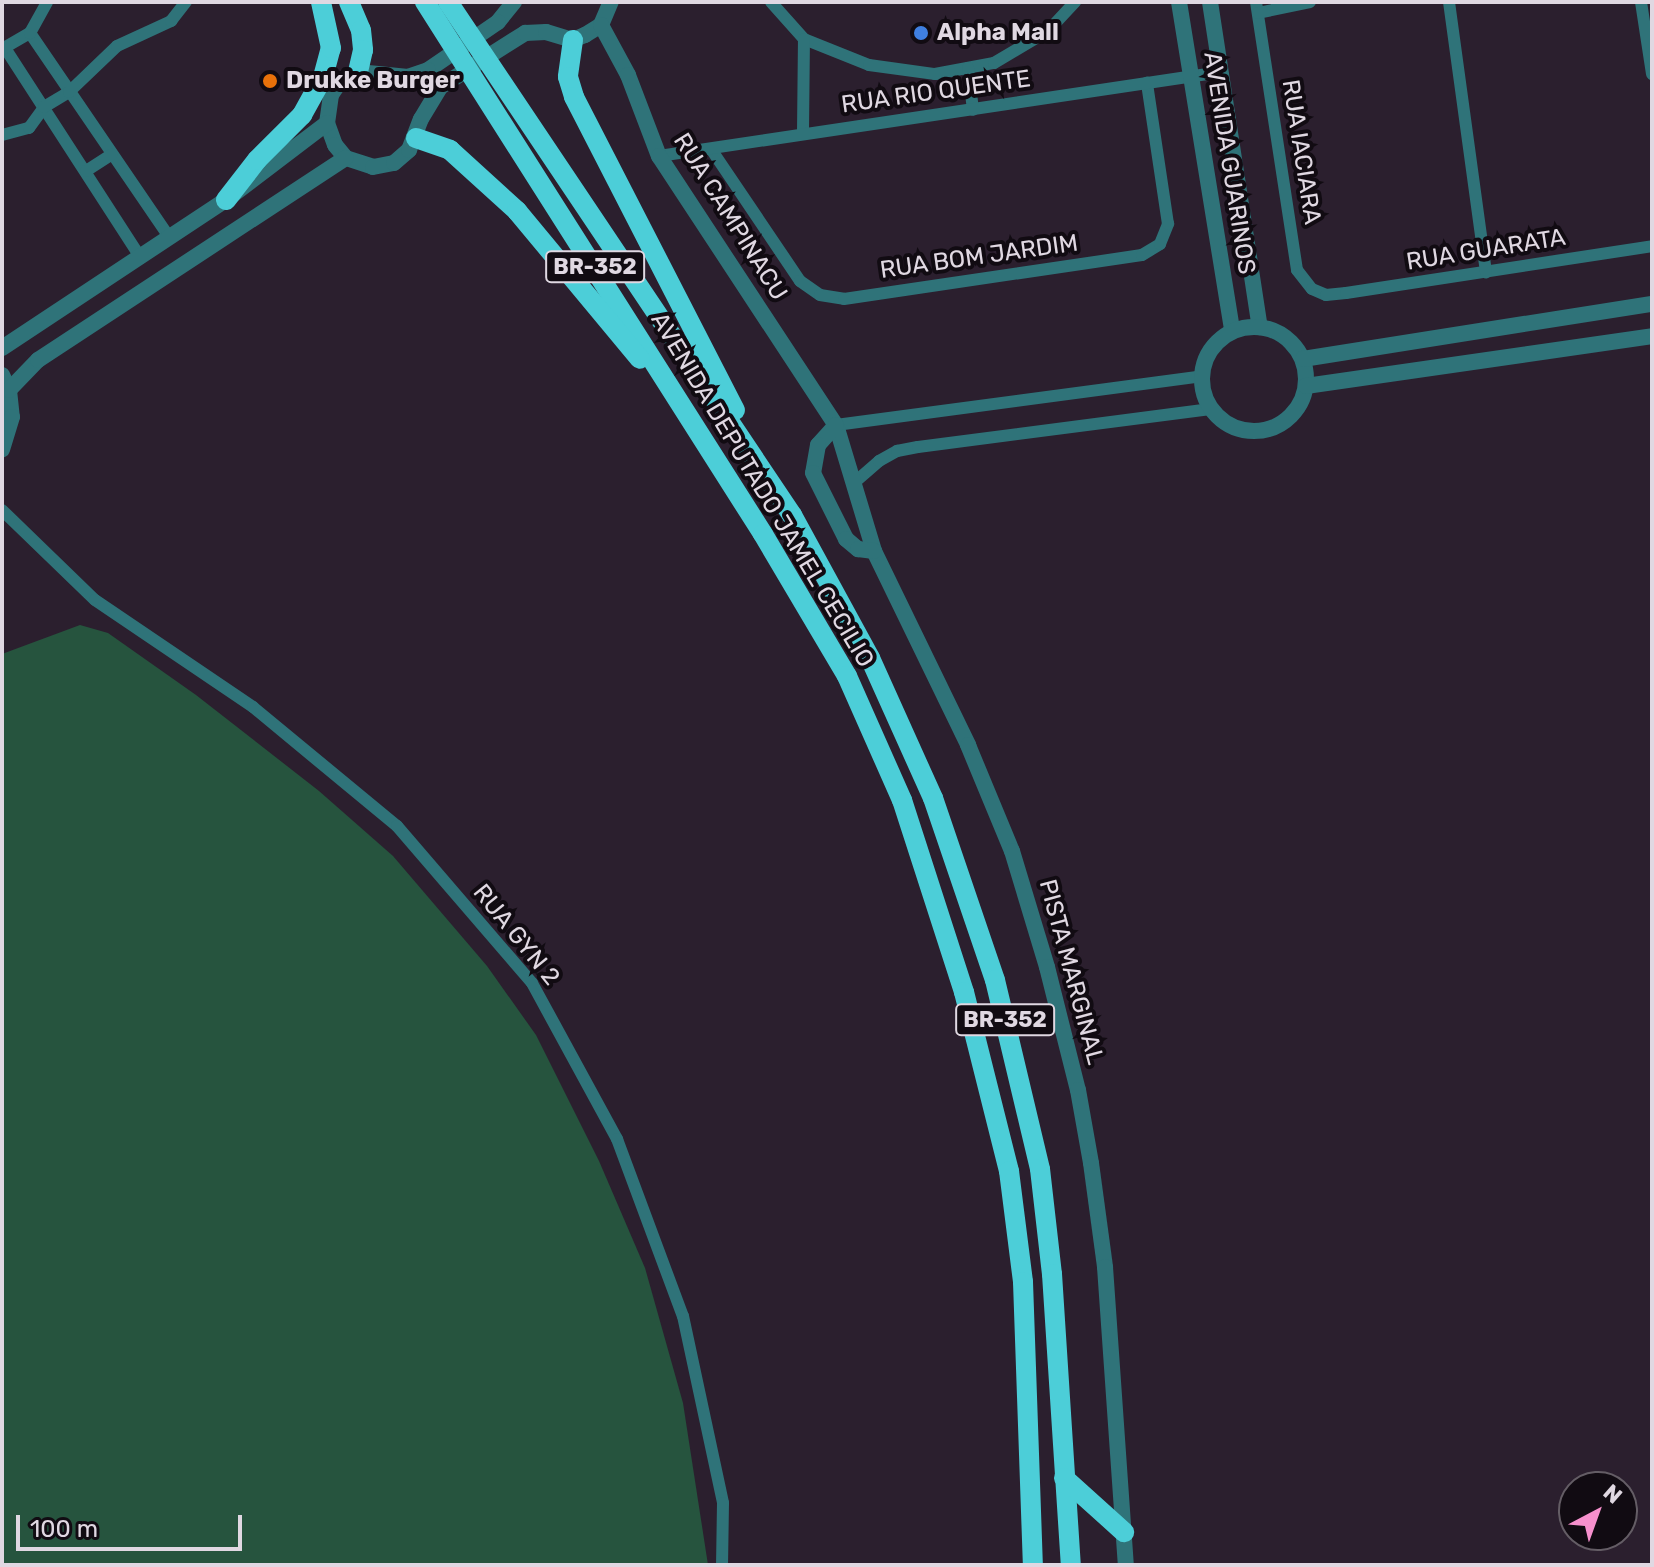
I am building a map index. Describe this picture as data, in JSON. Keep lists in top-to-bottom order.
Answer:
{
  "streets": {
    "highway": ["BR-352", "AVENIDA DEPUTADO JAMEL CECILIO"],
    "street": [
      "RUA RIO QUENTE",
      "RUA IACIARA",
      "AVENIDA GUARINOS",
      "RUA CAMPINACU",
      "RUA GUARATA",
      "RUA BOM JARDIM",
      "RUA GYN 2",
      "PISTA MARGINAL"
    ]
  },
  "crossings": [
    ["RUA RIO QUENTE", "AVENIDA GUARINOS"],
    ["RUA RIO QUENTE", "RUA CAMPINACU"],
    ["RUA RIO QUENTE", "RUA BOM JARDIM"],
    ["RUA IACIARA", "RUA GUARATA"],
    ["RUA CAMPINACU", "PISTA MARGINAL"]
  ],
  "places": ["Alpha Mall", "Drukke Burger"],
  "scale_bar": "100 m",
  "north": "top right"
}
